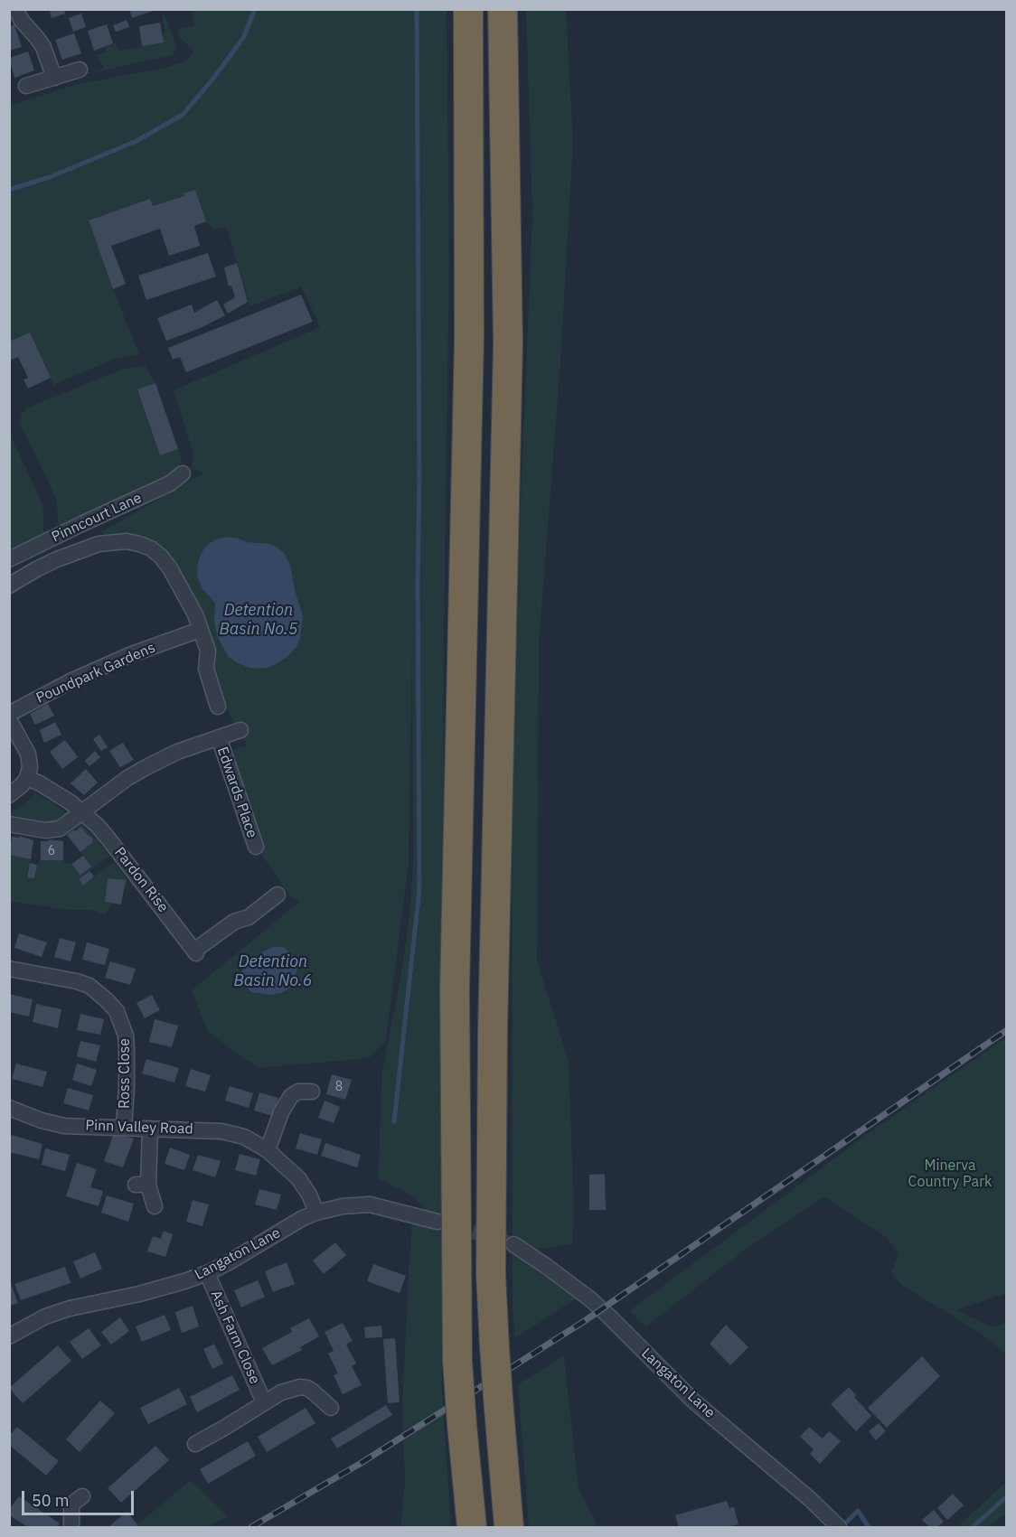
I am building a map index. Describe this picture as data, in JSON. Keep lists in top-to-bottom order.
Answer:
{
  "streets": {
    "street": [
      "Pinncourt Lane",
      "Poundpark Gardens",
      "Edwards Place",
      "Pardon Rise",
      "Ross Close",
      "Pinn Valley Road",
      "Langaton Lane",
      "Ash Farm Close"
    ]
  },
  "crossings": [
    ["Edwards Place", "Pardon Rise"],
    ["Ross Close", "Pinn Valley Road"],
    ["Pinn Valley Road", "Langaton Lane"],
    ["Langaton Lane", "Ash Farm Close"]
  ],
  "water": ["Detention Basin No.5", "Detention Basin No.6"],
  "parks": ["Minerva Country Park"],
  "house_numbers": ["6", "8"],
  "scale_bar": "50 m"
}
